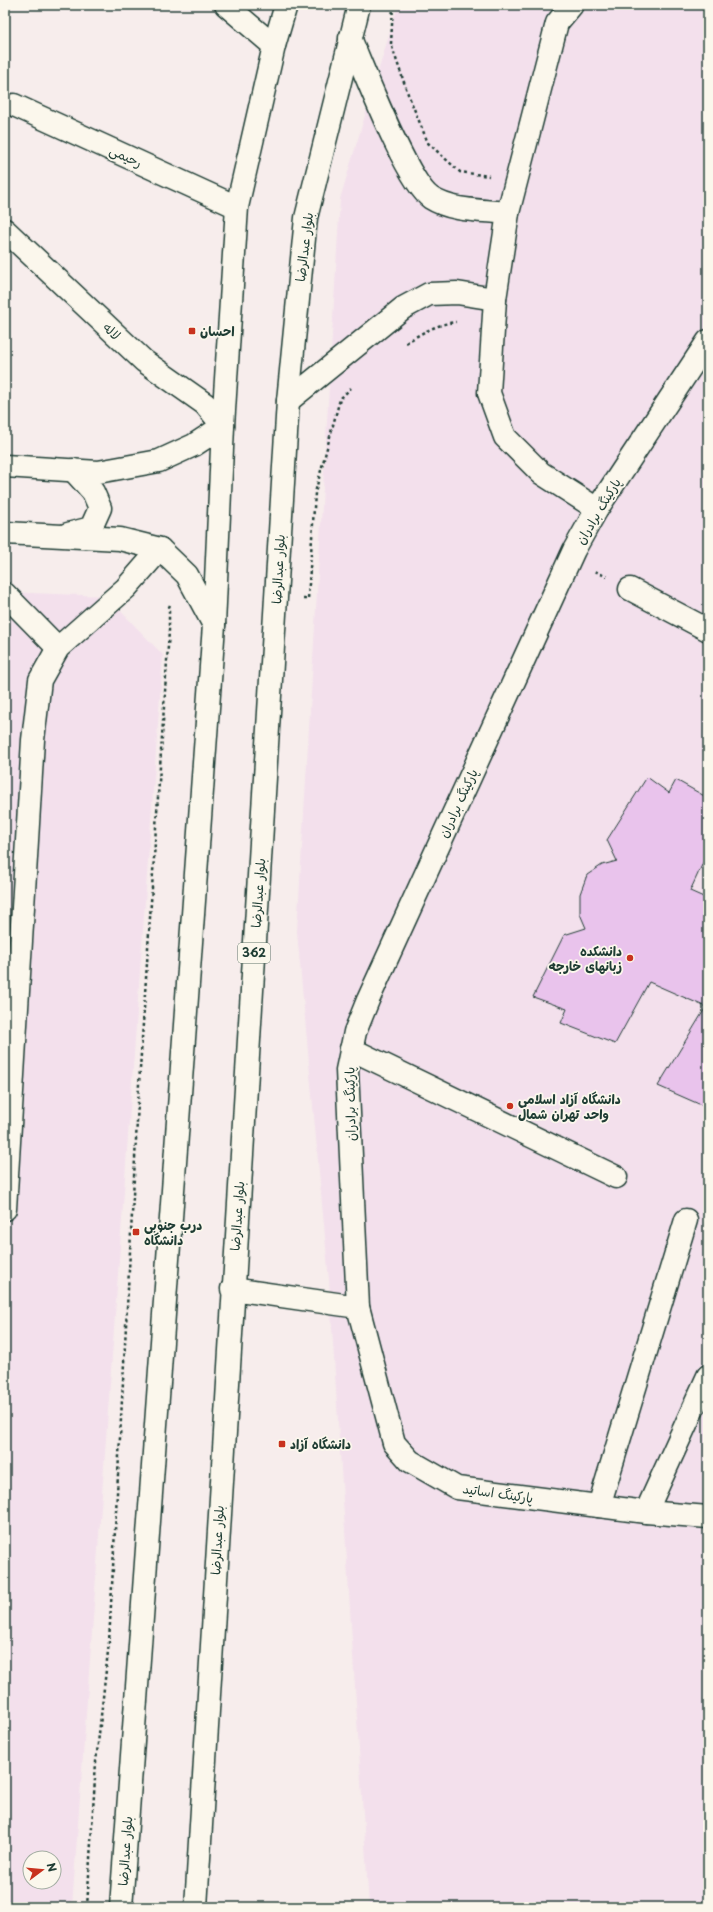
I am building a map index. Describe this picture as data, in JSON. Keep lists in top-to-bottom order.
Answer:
{
  "streets": {
    "main road": [
      "رحیمی",
      "بلوار عبدالرضا",
      "لاله",
      "پارکینگ برادران",
      "362",
      "پارکینگ اساتید"
    ]
  },
  "crossings": [
    ["رحیمی", "بلوار عبدالرضا"],
    ["بلوار عبدالرضا", "لاله"],
    ["پارکینگ برادران", "پارکینگ اساتید"]
  ],
  "places": {
    "transit": ["احسان", "درب جنوبی دانشگاه", "دانشگاه آزاد"],
    "other": ["دانشکده زبانهای خارجه", "دانشگاه آزاد اسلامی واحد تهران شمال"]
  },
  "north": "right"
}
